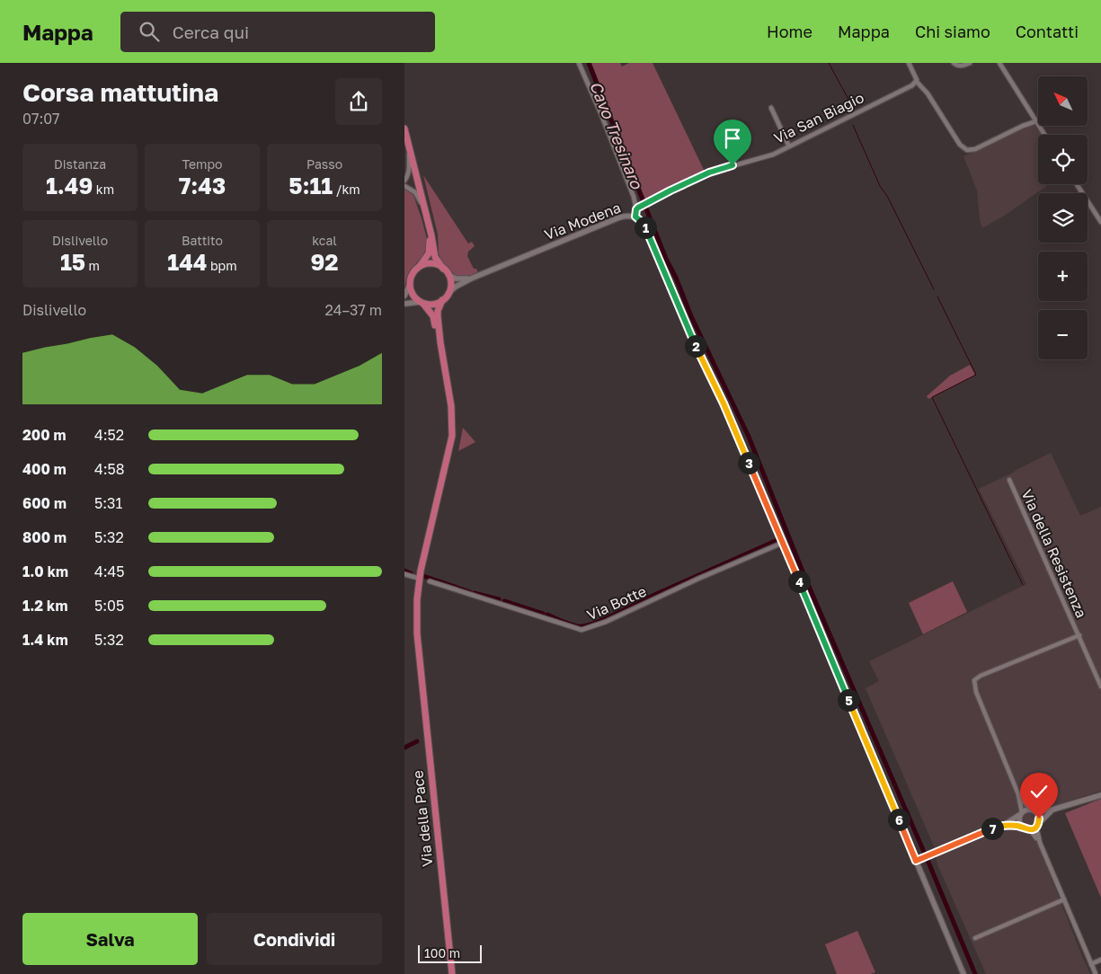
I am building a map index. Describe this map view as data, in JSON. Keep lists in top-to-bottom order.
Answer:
{
  "streets": {
    "main road": ["Via della Pace"],
    "street": [
      "Via San Biagio",
      "Via Modena",
      "Via della Resistenza",
      "Via Botte"
    ]
  },
  "crossings": [
    ["Via Modena", "Via Botte"]
  ],
  "water": ["Cavo Tresinaro"],
  "scale_bar": "100 m",
  "north": "top left",
  "page": {
    "header": "Mappa",
    "search": "Cerca qui",
    "nav": [
      "Home",
      "Mappa",
      "Chi siamo",
      "Contatti"
    ],
    "heading": ["Corsa mattutina", "07:07"],
    "map_buttons": ["+", "−"],
    "stats": [
      ["Distanza", "1.49 km"],
      ["Tempo", "7:43"],
      ["Passo", "5:11 /km"],
      ["Dislivello", "15 m"],
      ["Battito", "144 bpm"],
      ["kcal", "92"]
    ],
    "pins": [
      "1",
      "2",
      "3",
      "4",
      "5",
      "6",
      "7"
    ],
    "chart": ["Dislivello", "24–37 m"],
    "list": [
      {
        "name": "200 m",
        "note": "4:52"
      },
      {
        "name": "400 m",
        "note": "4:58"
      },
      {
        "name": "600 m",
        "note": "5:31"
      },
      {
        "name": "800 m",
        "note": "5:32"
      },
      {
        "name": "1.0 km",
        "note": "4:45"
      },
      {
        "name": "1.2 km",
        "note": "5:05"
      },
      {
        "name": "1.4 km",
        "note": "5:32"
      }
    ],
    "buttons": ["Salva", "Condividi"],
    "scale": "100 m"
  }
}
